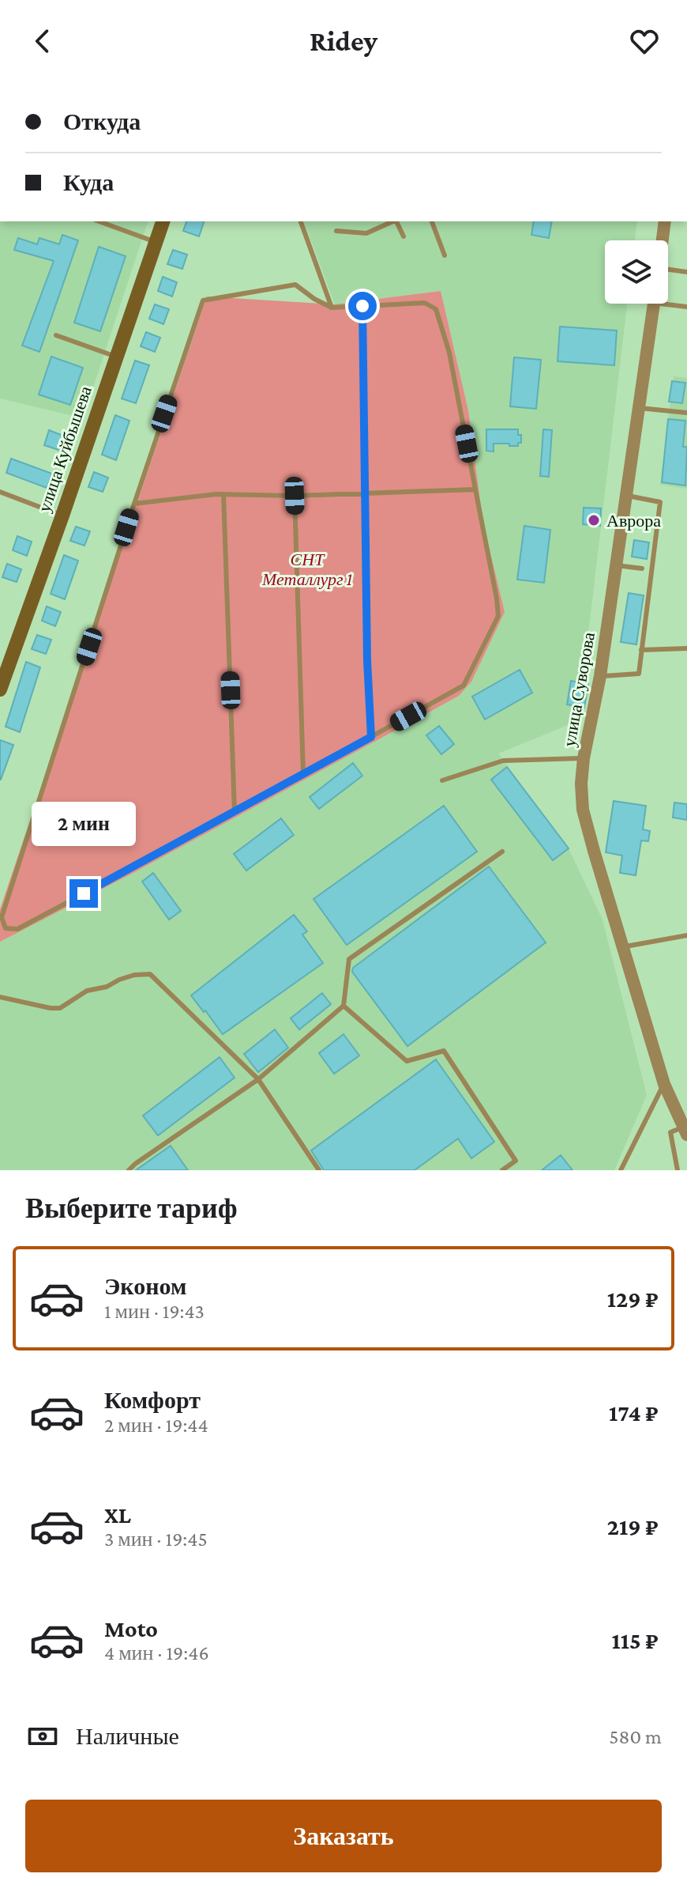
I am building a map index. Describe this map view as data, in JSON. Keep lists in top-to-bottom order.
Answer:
{
  "streets": {
    "main road": ["улица Куйбышева"],
    "street": ["улица Суворова"]
  },
  "parks": ["СНТ Металлург 1"],
  "places": ["Аврора"],
  "page": {
    "header": "Ridey",
    "banner": ["Откуда", "Куда"],
    "bubble": "2 мин",
    "heading": "Выберите тариф",
    "list": [
      {
        "name": "Эконом",
        "note": "1 мин · 19:43",
        "value": "129 ₽"
      },
      {
        "name": "Комфорт",
        "note": "2 мин · 19:44",
        "value": "174 ₽"
      },
      {
        "name": "XL",
        "note": "3 мин · 19:45",
        "value": "219 ₽"
      },
      {
        "name": "Moto",
        "note": "4 мин · 19:46",
        "value": "115 ₽"
      }
    ],
    "pay": ["Наличные", "580 m"],
    "buttons": "Заказать"
  }
}
